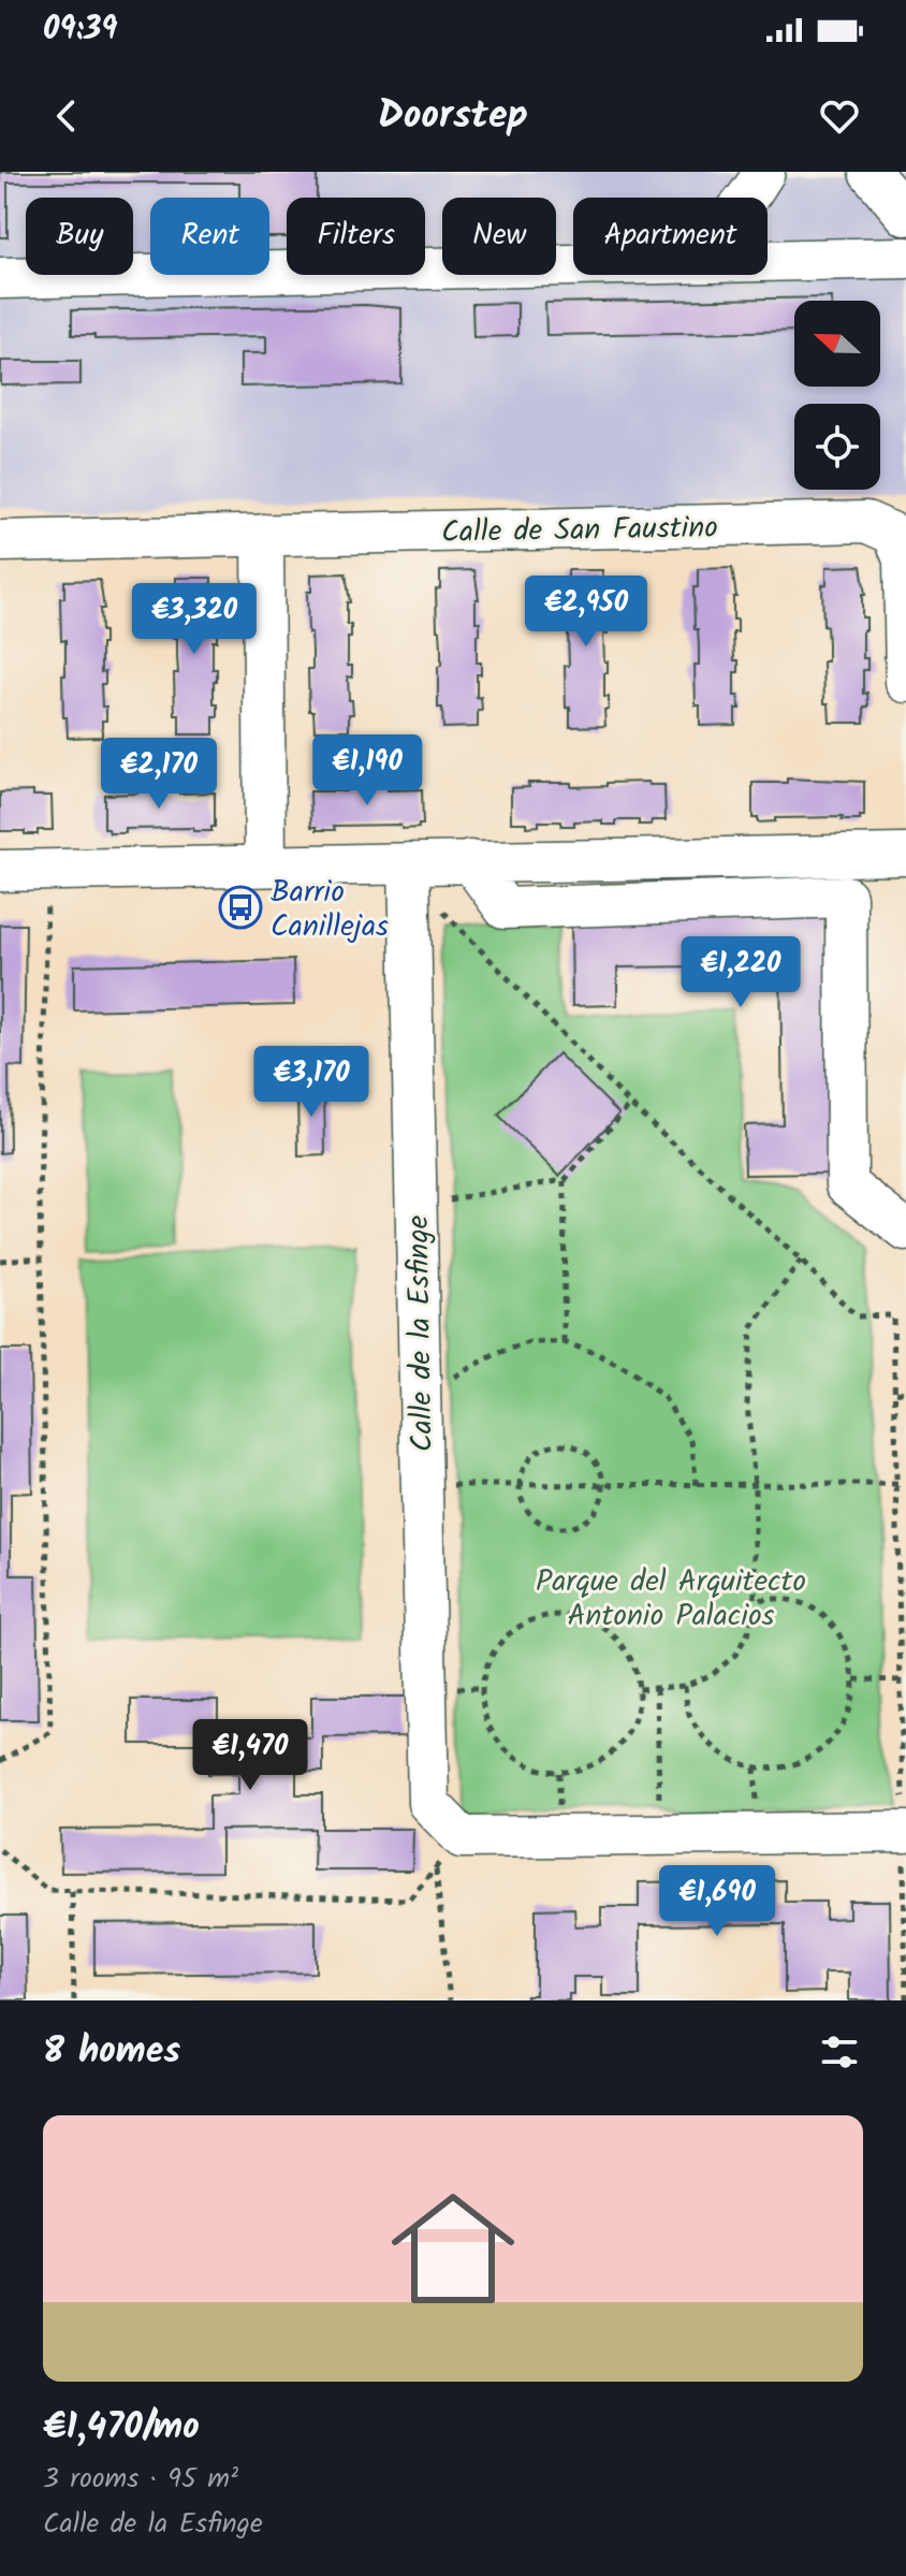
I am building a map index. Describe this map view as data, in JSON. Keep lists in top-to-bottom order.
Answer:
{
  "streets": {
    "street": ["Calle de San Faustino", "Calle de la Esfinge"]
  },
  "parks": ["Parque del Arquitecto Antonio Palacios"],
  "places": {
    "bus stop": ["Barrio Canillejas"]
  },
  "north": "left",
  "page": {
    "status": "09:39",
    "header": "Doorstep",
    "chip": [
      "Buy",
      "Rent",
      "Filters",
      "New",
      "Apartment"
    ],
    "price": [
      "€2,950",
      "€3,320",
      "€1,190",
      "€2,170",
      "€1,220",
      "€3,170",
      "€1,470",
      "€1,690"
    ],
    "heading": "8 homes",
    "list": [
      {
        "name": "€1,470/mo",
        "note": "3 rooms · 95 m² · Calle de la Esfinge"
      }
    ]
  }
}
